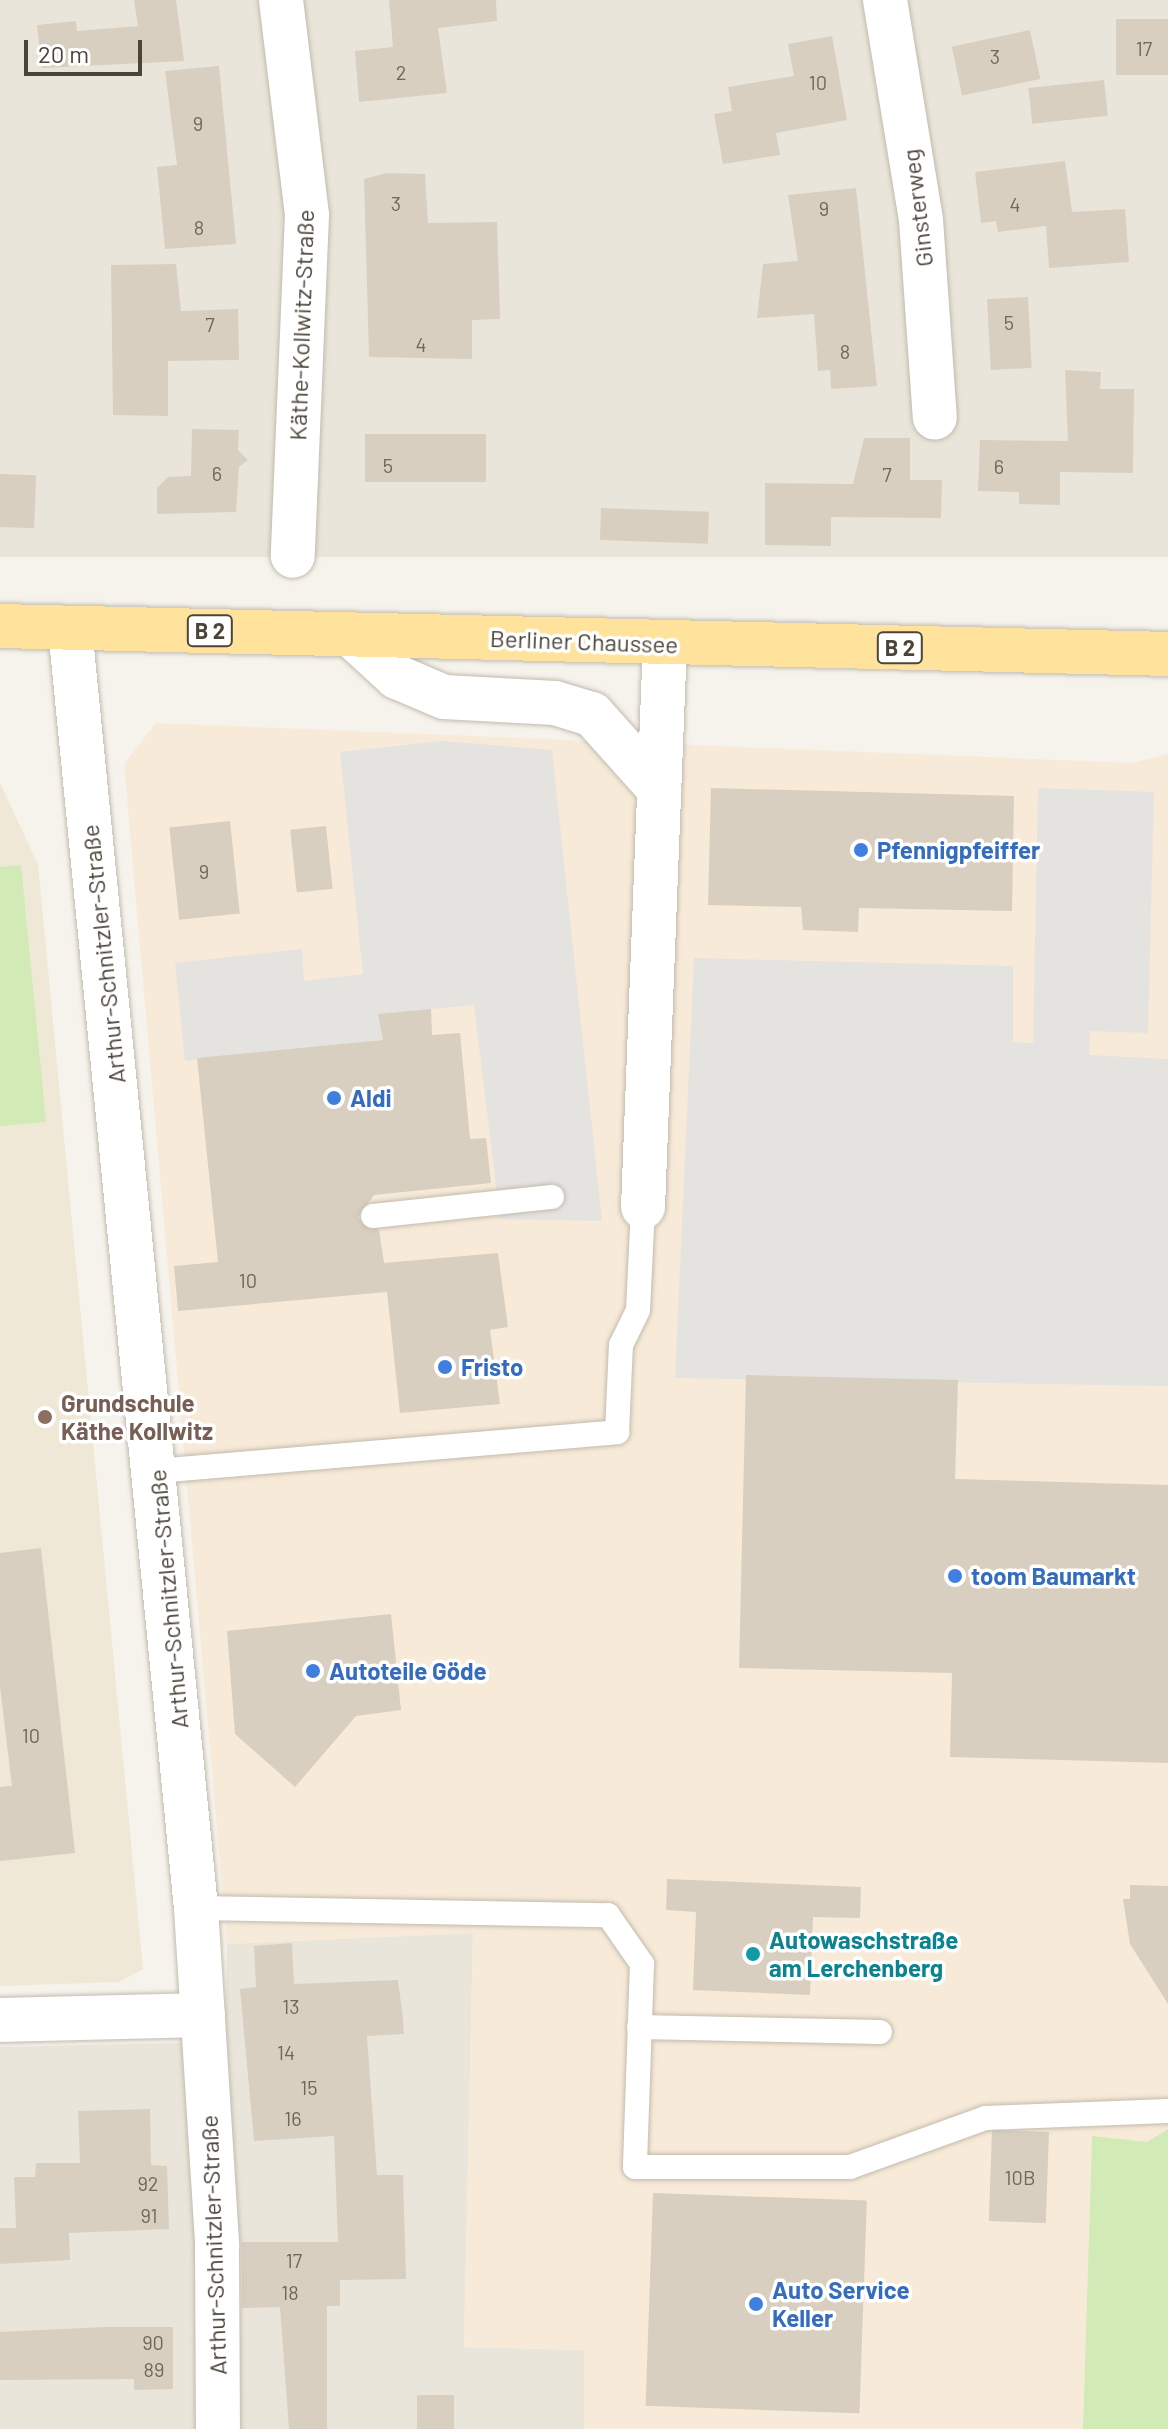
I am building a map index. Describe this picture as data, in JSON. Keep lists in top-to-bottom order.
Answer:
{
  "streets": {
    "main road": ["B 2", "Berliner Chaussee"],
    "street": ["Ginsterweg", "Käthe-Kollwitz-Straße", "Arthur-Schnitzler-Straße"]
  },
  "crossings": [
    ["Berliner Chaussee", "Arthur-Schnitzler-Straße"]
  ],
  "places": [
    "Pfennigpfeiffer",
    "Aldi",
    "Fristo",
    "Grundschule Käthe Kollwitz",
    "toom Baumarkt",
    "Autoteile Göde",
    "Autowaschstraße am Lerchenberg",
    "Auto Service Keller"
  ],
  "house_numbers": [
    "17",
    "3",
    "2",
    "10",
    "9",
    "3",
    "4",
    "9",
    "8",
    "5",
    "7",
    "4",
    "8",
    "5",
    "6",
    "6",
    "7",
    "9",
    "10",
    "10",
    "13",
    "14",
    "15",
    "16",
    "10B",
    "92",
    "91",
    "17",
    "18",
    "90",
    "89"
  ],
  "scale_bar": "20 m"
}
